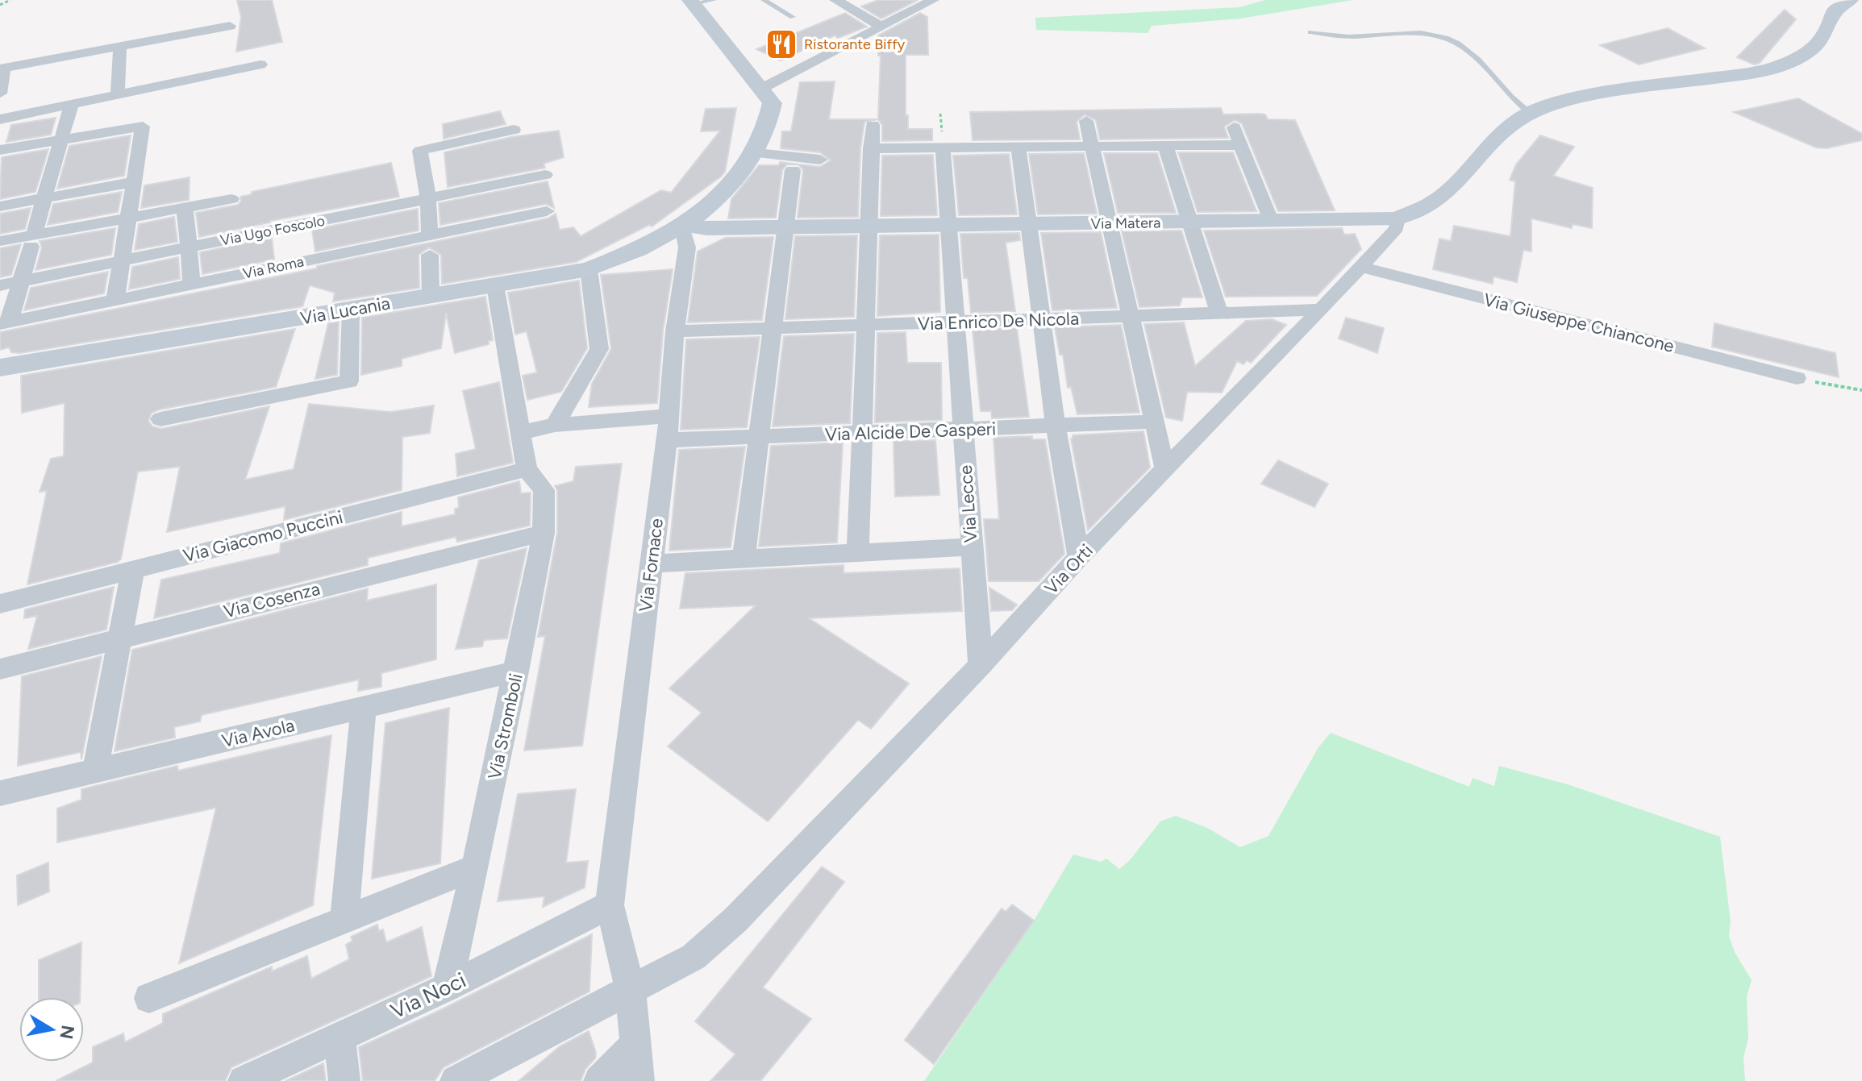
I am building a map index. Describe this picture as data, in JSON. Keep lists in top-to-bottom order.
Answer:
{
  "streets": {
    "street": [
      "Via Matera",
      "Via Ugo Foscolo",
      "Via Roma",
      "Via Lucania",
      "Via Enrico De Nicola",
      "Via Giuseppe Chiancone",
      "Via Alcide De Gasperi",
      "Via Lecce",
      "Via Giacomo Puccini",
      "Via Fornace",
      "Via Orti",
      "Via Cosenza",
      "Via Stromboli",
      "Via Avola",
      "Via Noci"
    ]
  },
  "crossings": [
    ["Via Matera", "Via Lucania"],
    ["Via Matera", "Via Lecce"],
    ["Via Matera", "Via Fornace"],
    ["Via Matera", "Via Orti"],
    ["Via Lucania", "Via Fornace"],
    ["Via Enrico De Nicola", "Via Lecce"],
    ["Via Enrico De Nicola", "Via Fornace"],
    ["Via Enrico De Nicola", "Via Orti"],
    ["Via Giuseppe Chiancone", "Via Orti"],
    ["Via Alcide De Gasperi", "Via Lecce"],
    ["Via Alcide De Gasperi", "Via Fornace"],
    ["Via Lecce", "Via Orti"],
    ["Via Giacomo Puccini", "Via Stromboli"],
    ["Via Fornace", "Via Noci"],
    ["Via Cosenza", "Via Stromboli"],
    ["Via Stromboli", "Via Avola"],
    ["Via Stromboli", "Via Noci"]
  ],
  "places": {
    "restaurant": ["Ristorante Biffy"]
  },
  "north": "right"
}
